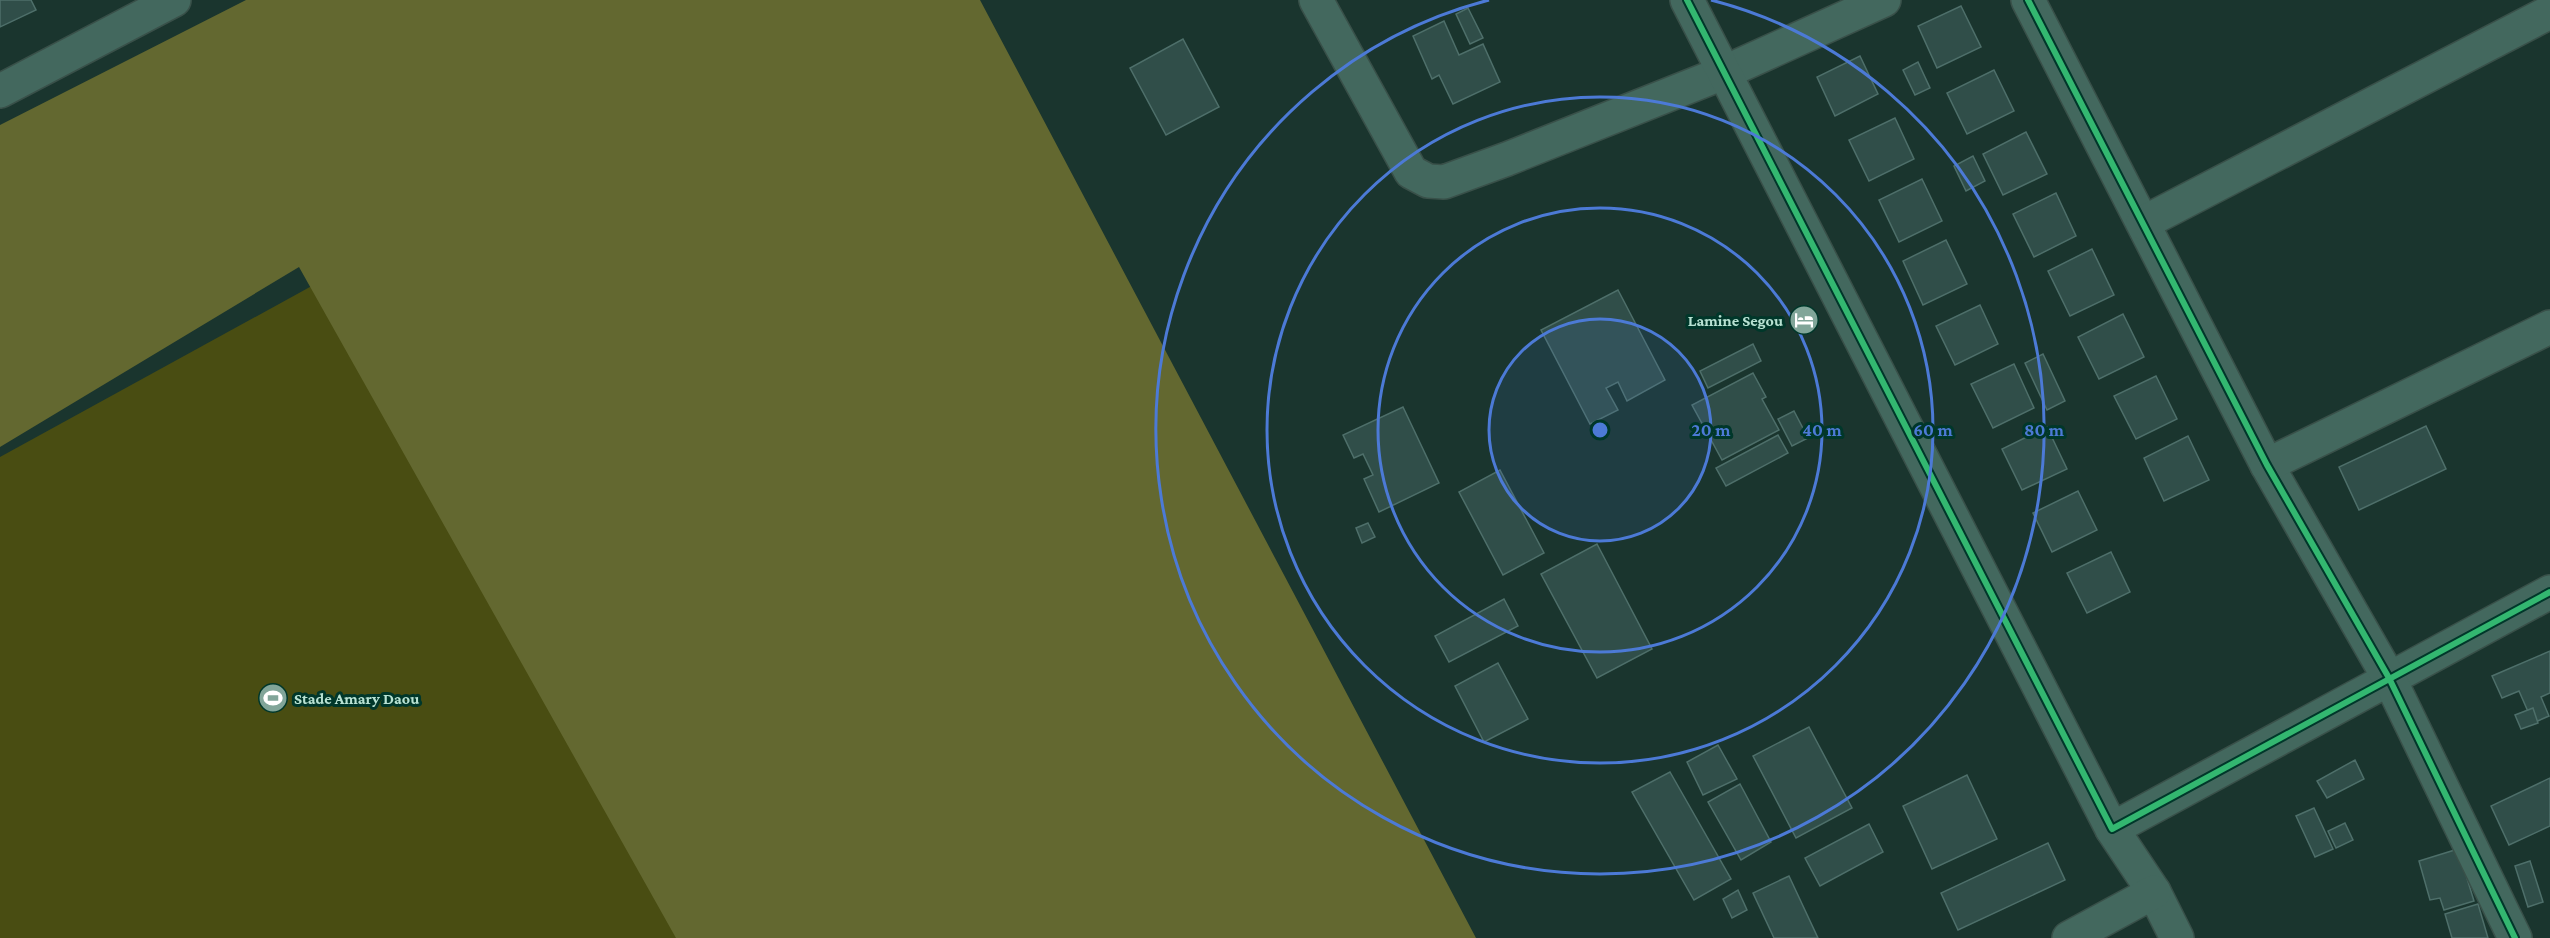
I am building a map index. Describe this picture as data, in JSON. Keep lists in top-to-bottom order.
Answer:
{
  "places": {
    "hotel": ["Lamine Segou"],
    "sports": ["Stade Amary Daou"]
  },
  "rings": [
    "20 m",
    "40 m",
    "60 m",
    "80 m"
  ]
}
